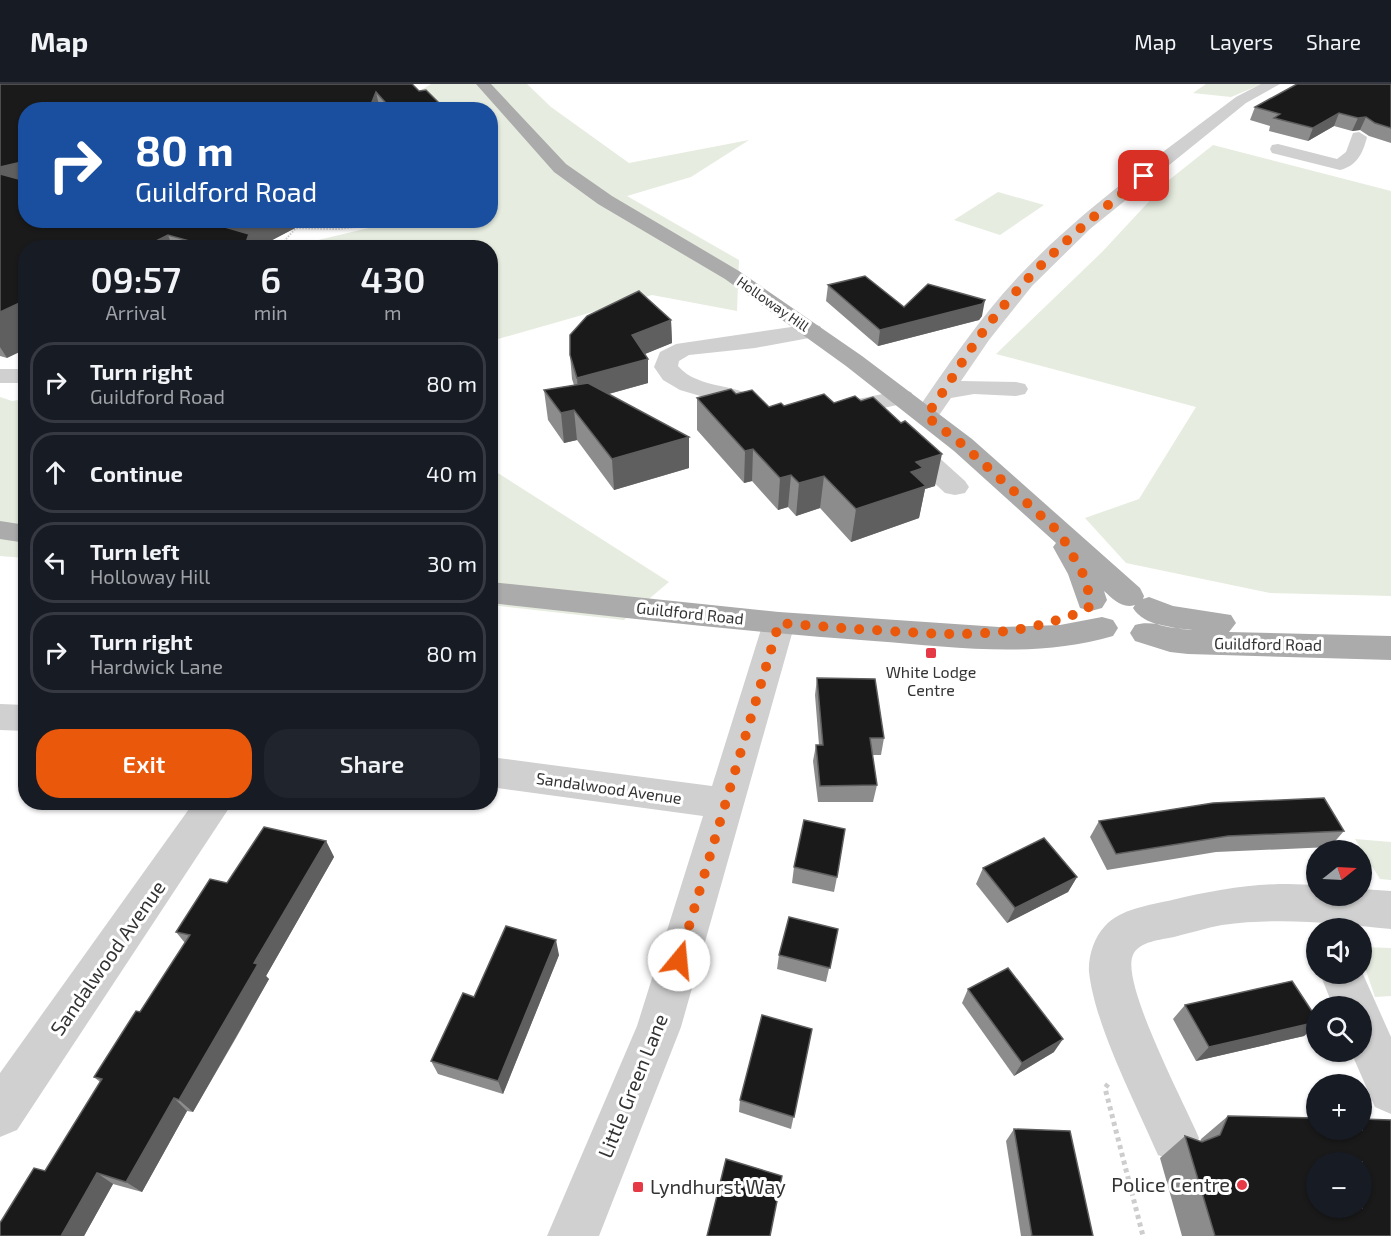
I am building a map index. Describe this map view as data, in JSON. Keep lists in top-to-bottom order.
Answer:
{
  "streets": {
    "main road": ["Holloway Hill", "Guildford Road"],
    "street": ["Sandalwood Avenue", "Little Green Lane"]
  },
  "crossings": [
    ["Holloway Hill", "Guildford Road"],
    ["Guildford Road", "Little Green Lane"],
    ["Sandalwood Avenue", "Little Green Lane"]
  ],
  "places": {
    "transit": ["White Lodge Centre", "Lyndhurst Way"],
    "other": ["Police Centre"]
  },
  "north": "right",
  "page": {
    "header": "Map",
    "nav": ["Map", "Layers", "Share"],
    "turn": ["80 m", "Guildford Road"],
    "eta": [
      "09:57",
      "Arrival",
      "6",
      "min",
      "430",
      "m"
    ],
    "list": [
      {
        "name": "Turn right",
        "note": "Guildford Road",
        "value": "80 m"
      },
      {
        "name": "Continue",
        "value": "40 m"
      },
      {
        "name": "Turn left",
        "note": "Holloway Hill",
        "value": "30 m"
      },
      {
        "name": "Turn right",
        "note": "Hardwick Lane",
        "value": "80 m"
      }
    ],
    "buttons": ["Exit", "Share"],
    "map_buttons": ["+", "−"]
  }
}
